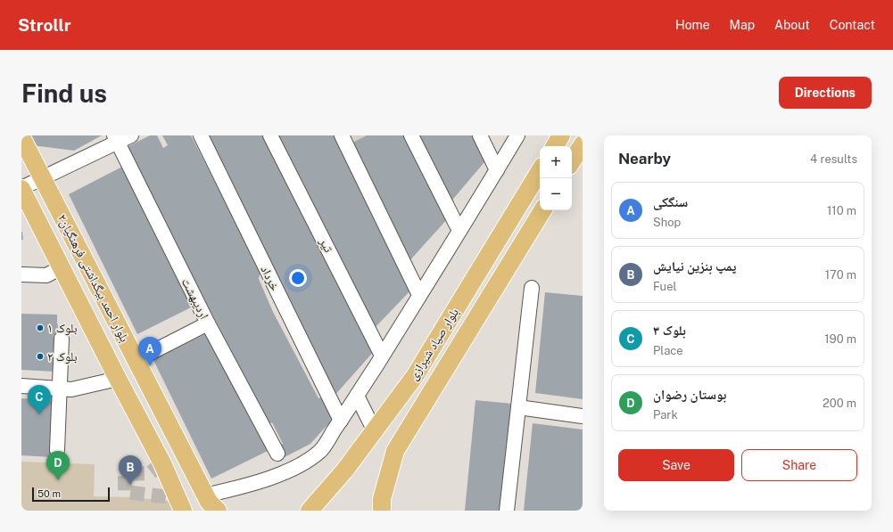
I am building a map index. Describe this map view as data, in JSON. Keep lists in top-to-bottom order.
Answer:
{
  "streets": {
    "main road": ["بلوار احمد بیگداشتی فرهنگیان۲", "بلوار صیاد شیرازی"],
    "street": ["تیر", "خرداد", "اردیبهشت"]
  },
  "places": ["بلوک ۱", "بلوک ۲"],
  "scale_bar": "50 m",
  "page": {
    "header": "Strollr",
    "nav": [
      "Home",
      "Map",
      "About",
      "Contact"
    ],
    "buttons": [
      "Directions",
      ["Save", "Share"]
    ],
    "title": "Find us",
    "heading": ["Nearby", "4 results"],
    "map_buttons": ["+", "−"],
    "list": [
      {
        "mark": "A",
        "name": "سنگکی",
        "note": "Shop",
        "value": "110 m"
      },
      {
        "mark": "B",
        "name": "پمپ بنزین نیایش",
        "note": "Fuel",
        "value": "170 m"
      },
      {
        "mark": "C",
        "name": "بلوک ۳",
        "note": "Place",
        "value": "190 m"
      },
      {
        "mark": "D",
        "name": "بوستان رضوان",
        "note": "Park",
        "value": "200 m"
      }
    ],
    "pins": [
      "A",
      "C",
      "D",
      "B"
    ],
    "scale": "50 m"
  }
}
